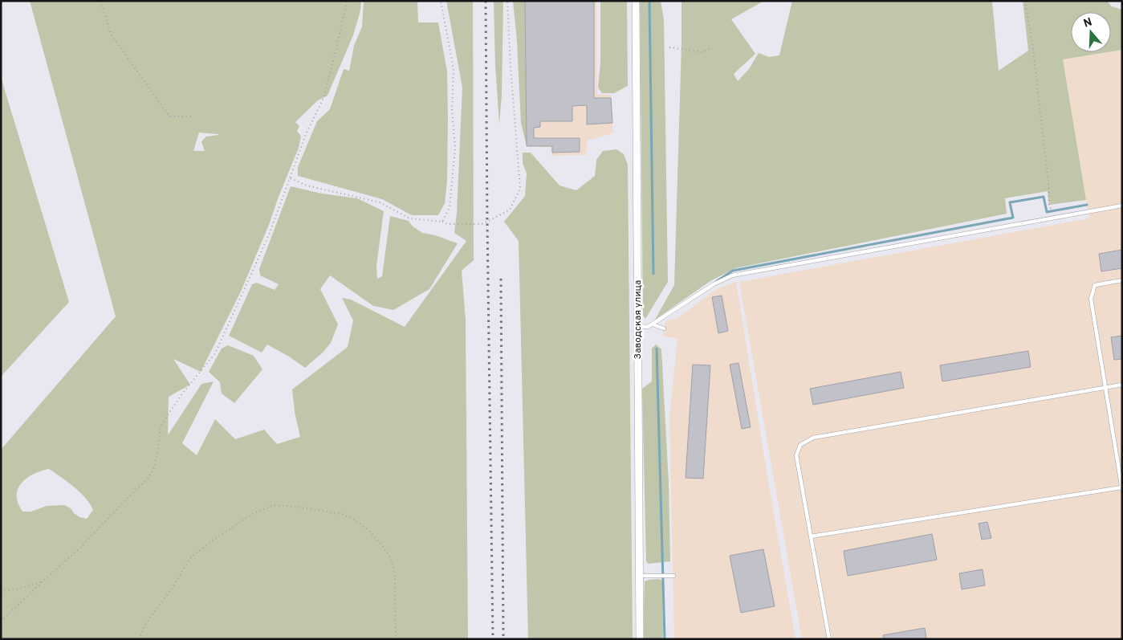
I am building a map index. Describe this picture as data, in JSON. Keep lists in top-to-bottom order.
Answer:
{
  "streets": {
    "street": ["Заводская улица"]
  },
  "north": "top"
}
